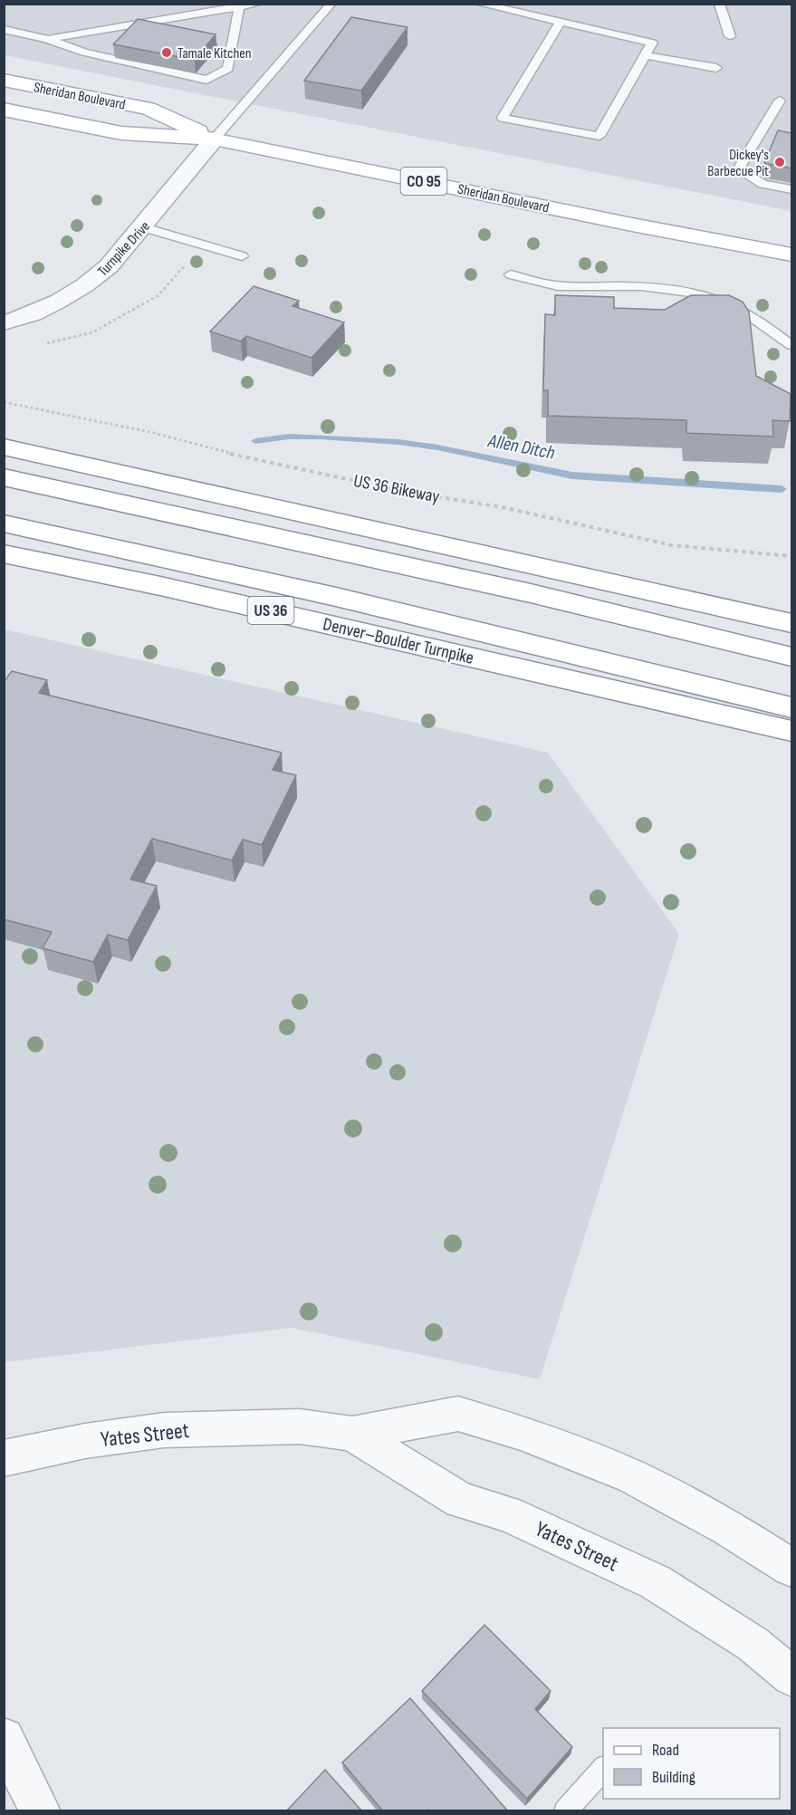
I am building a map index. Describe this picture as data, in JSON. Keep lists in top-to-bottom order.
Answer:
{
  "streets": {
    "main road": [
      "Sheridan Boulevard",
      "CO 95",
      "US 36",
      "Denver–Boulder Turnpike"
    ],
    "street": ["Turnpike Drive", "Yates Street"],
    "path": ["US 36 Bikeway"]
  },
  "crossings": [
    ["Sheridan Boulevard", "Turnpike Drive"]
  ],
  "water": ["Allen Ditch"],
  "places": ["Tamale Kitchen", "Dickey's Barbecue Pit"],
  "legend": ["Road", "Building"]
}
